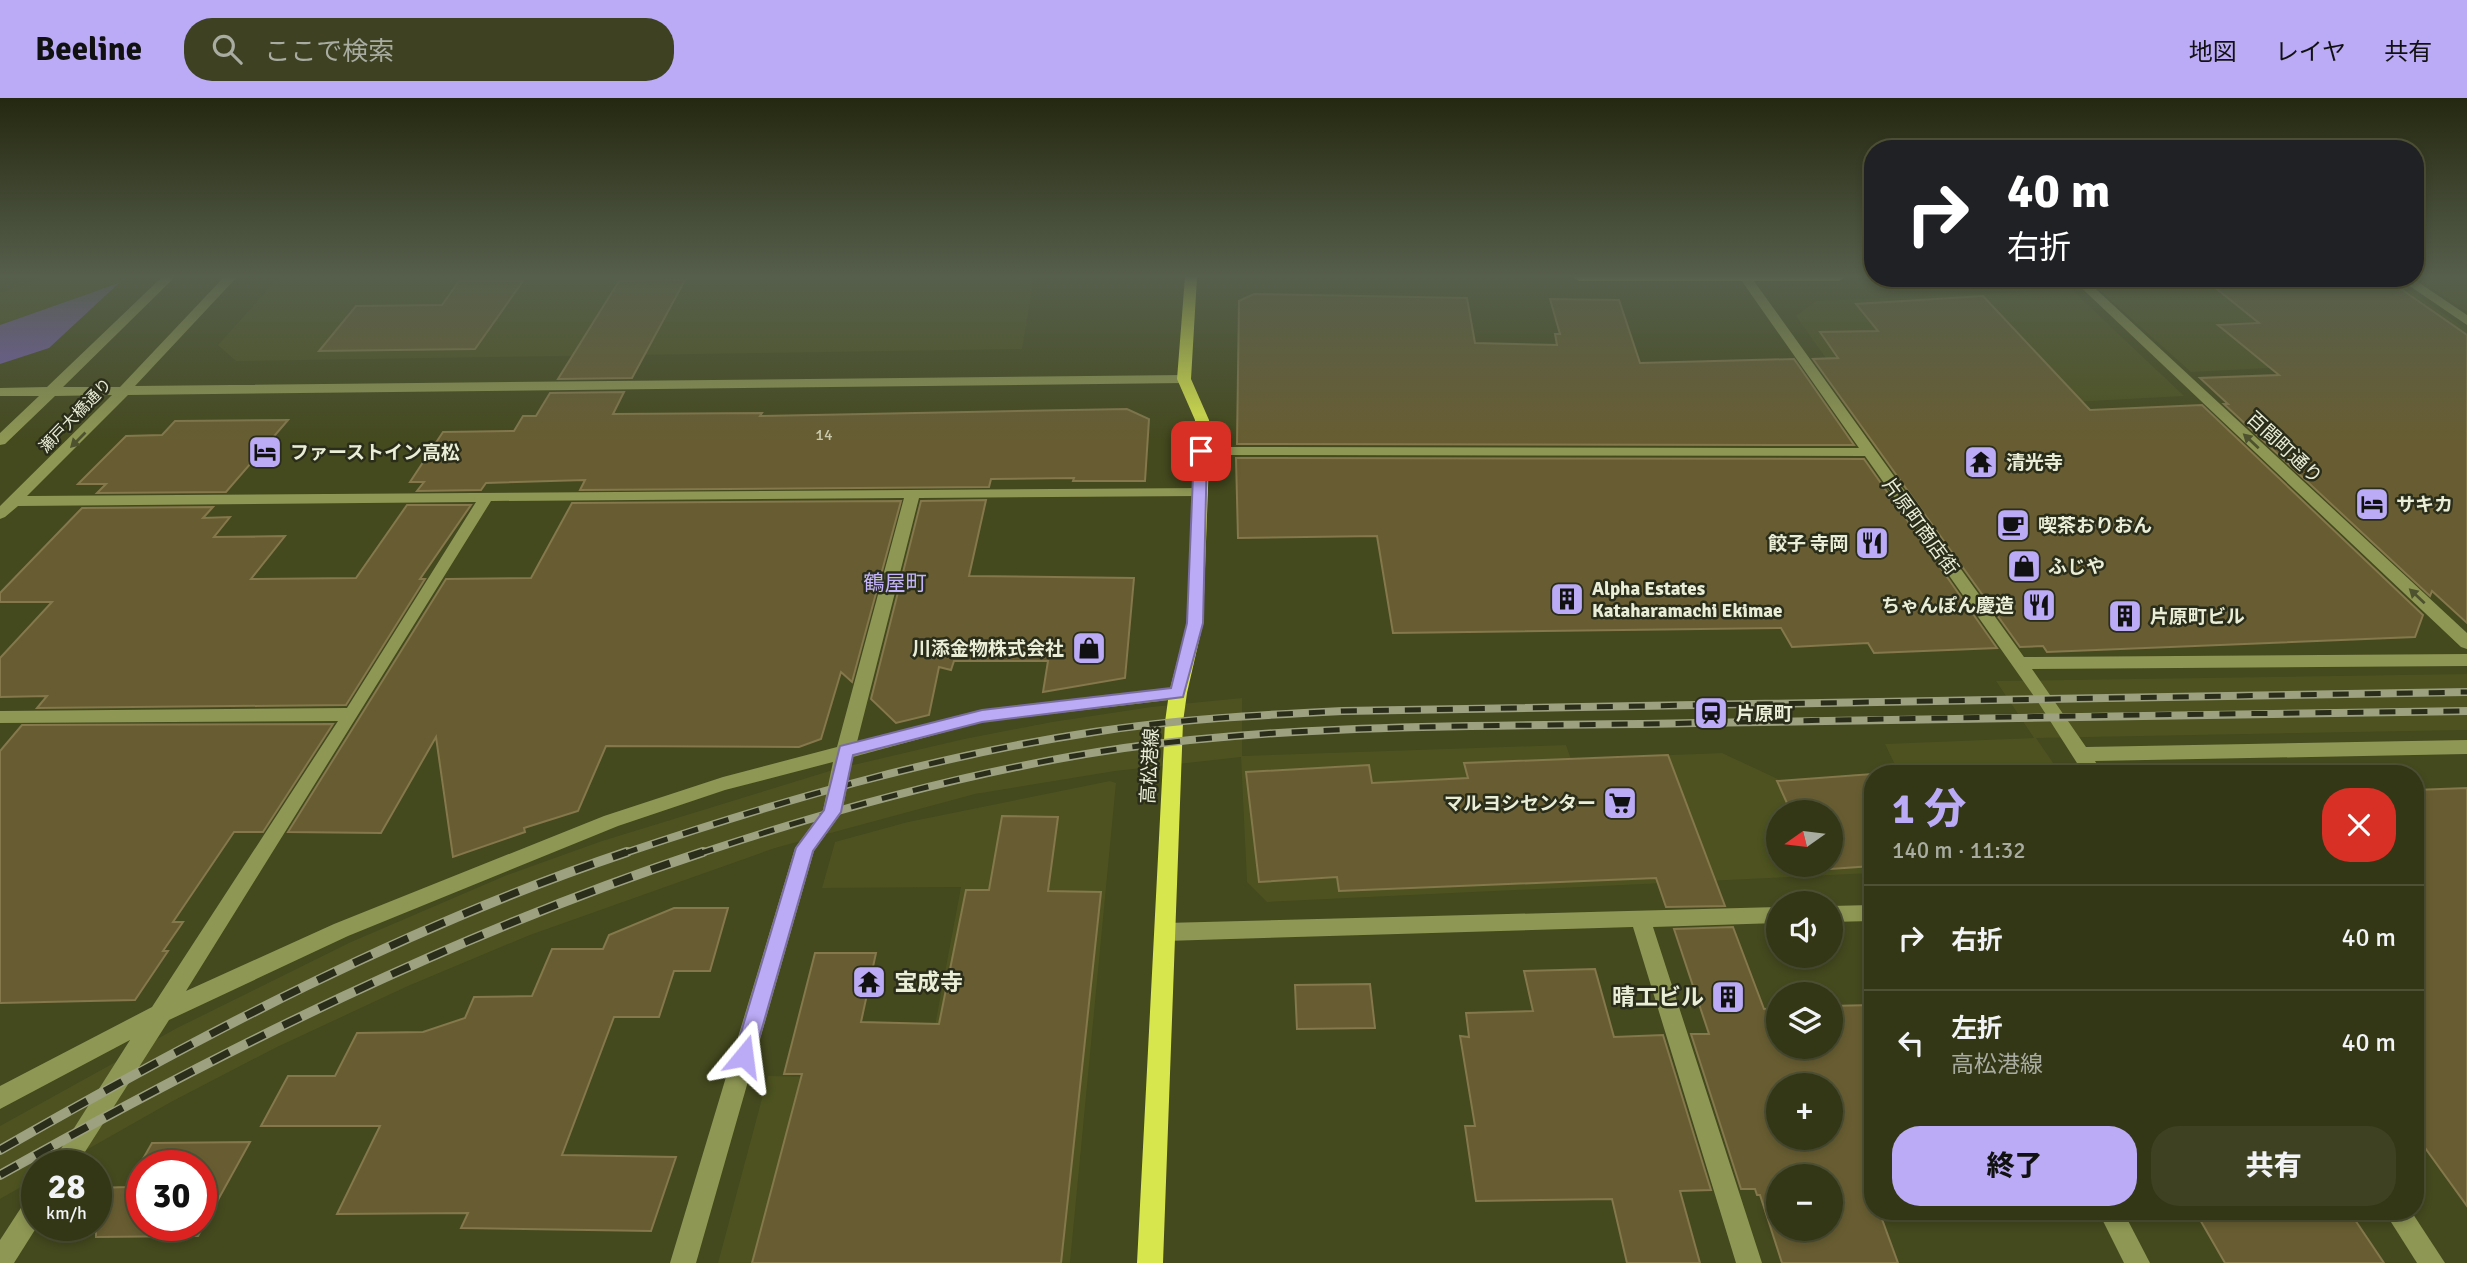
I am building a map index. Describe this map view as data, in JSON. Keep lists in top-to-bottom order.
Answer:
{
  "streets": {
    "main road": ["高松港線"],
    "street": ["瀬戸大橋通り", "百間町通り", "片原町商店街"]
  },
  "one_way": ["百間町通り"],
  "districts": ["鶴屋町"],
  "places": {
    "hotel": ["ファーストイン高松", "サキカ"],
    "temple": ["清光寺", "宝成寺"],
    "cafe": ["喫茶おりおん"],
    "restaurant": ["餃子 寺岡", "ちゃんぽん慶造"],
    "shop": ["ふじや", "川添金物株式会社"],
    "building": ["Alpha Estates Kataharamachi Ekimae", "片原町ビル", "晴工ビル"],
    "station": ["片原町"],
    "supermarket": ["マルヨシセンター"]
  },
  "house_numbers": ["14"],
  "north": "left",
  "page": {
    "header": "Beeline",
    "search": "ここで検索",
    "nav": ["地図", "レイヤ", "共有"],
    "turn": ["40 m", "右折"],
    "heading": ["1 分", "140 m · 11:32"],
    "map_buttons": ["+", "−"],
    "list": [
      {
        "name": "右折",
        "value": "40 m"
      },
      {
        "name": "左折",
        "note": "高松港線",
        "value": "40 m"
      }
    ],
    "buttons": ["終了", "共有"],
    "speed": "28 km/h",
    "limit": "30"
  }
}
